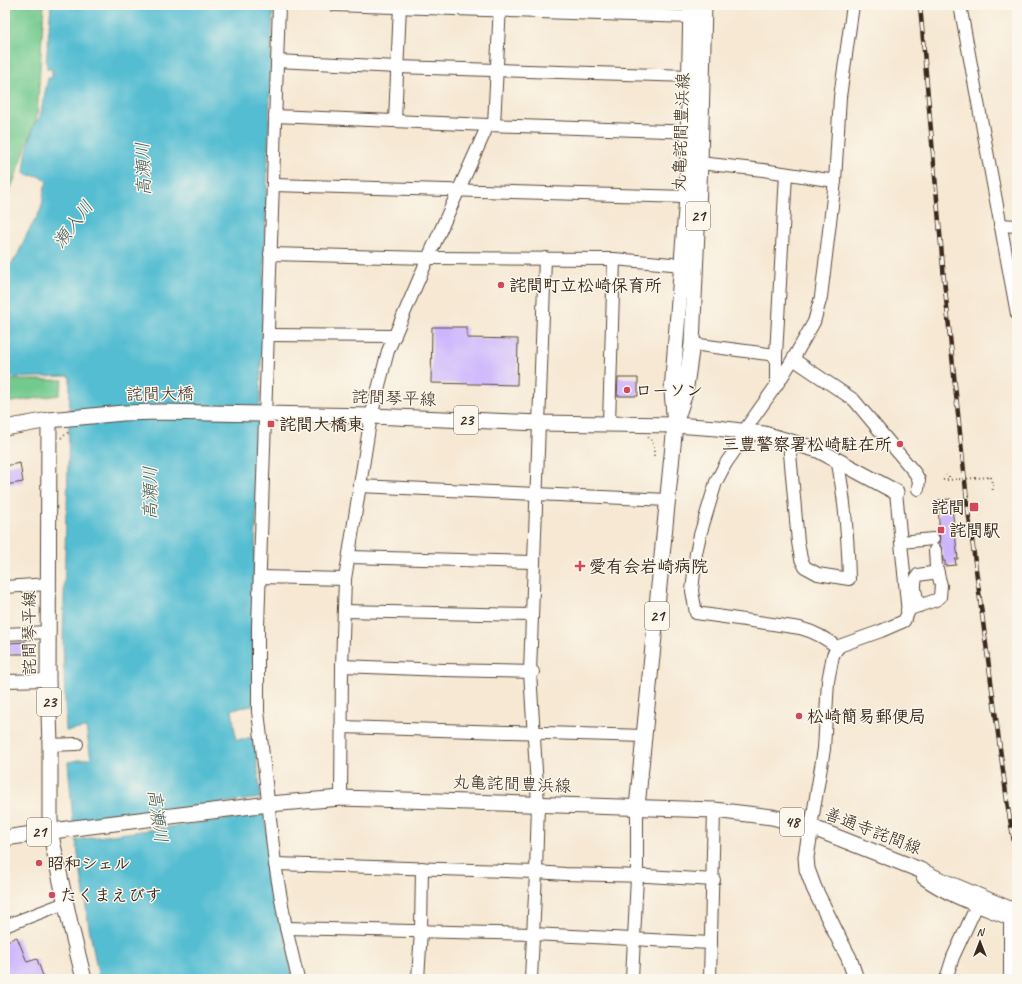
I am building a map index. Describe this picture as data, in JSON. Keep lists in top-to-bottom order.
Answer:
{
  "streets": {
    "main road": [
      "丸亀詫間豊浜線",
      "21",
      "詫間大橋",
      "詫間琴平線",
      "23",
      "48",
      "善通寺詫間線"
    ]
  },
  "crossings": [
    ["丸亀詫間豊浜線", "詫間琴平線"],
    ["丸亀詫間豊浜線", "善通寺詫間線"],
    ["詫間大橋", "詫間琴平線"]
  ],
  "water": ["高瀬川", "瀬入川"],
  "places": {
    "other": [
      "詫間町立松崎保育所",
      "ローソン",
      "三豊警察署松崎駐在所",
      "松崎簡易郵便局",
      "昭和シェル",
      "たくまえびす"
    ],
    "transit": ["詫間大橋東", "詫間", "詫間駅"],
    "health": ["愛有会岩崎病院"]
  },
  "north": "top"
}
